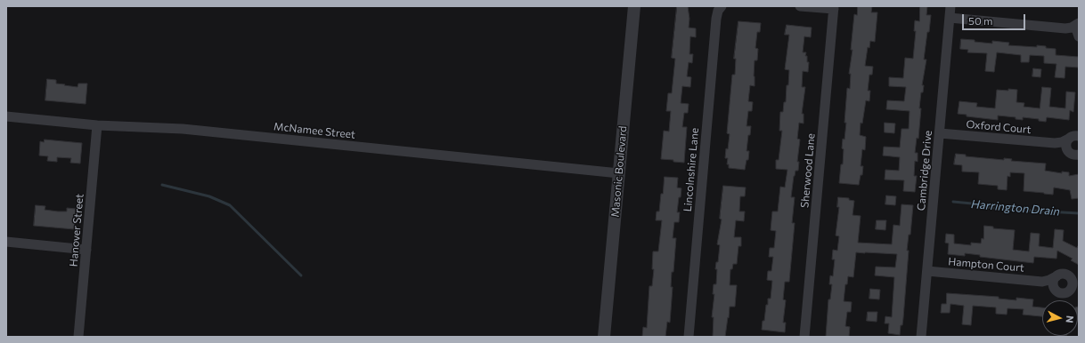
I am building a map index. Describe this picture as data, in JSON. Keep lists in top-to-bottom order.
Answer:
{
  "streets": {
    "street": [
      "Oxford Court",
      "McNamee Street",
      "Lincolnshire Lane",
      "Sherwood Lane",
      "Cambridge Drive",
      "Masonic Boulevard",
      "Hanover Street",
      "Hampton Court"
    ]
  },
  "crossings": [
    ["Oxford Court", "Cambridge Drive"],
    ["McNamee Street", "Masonic Boulevard"],
    ["McNamee Street", "Hanover Street"],
    ["Cambridge Drive", "Hampton Court"]
  ],
  "water": ["Harrington Drain"],
  "scale_bar": "50 m",
  "north": "right"
}
